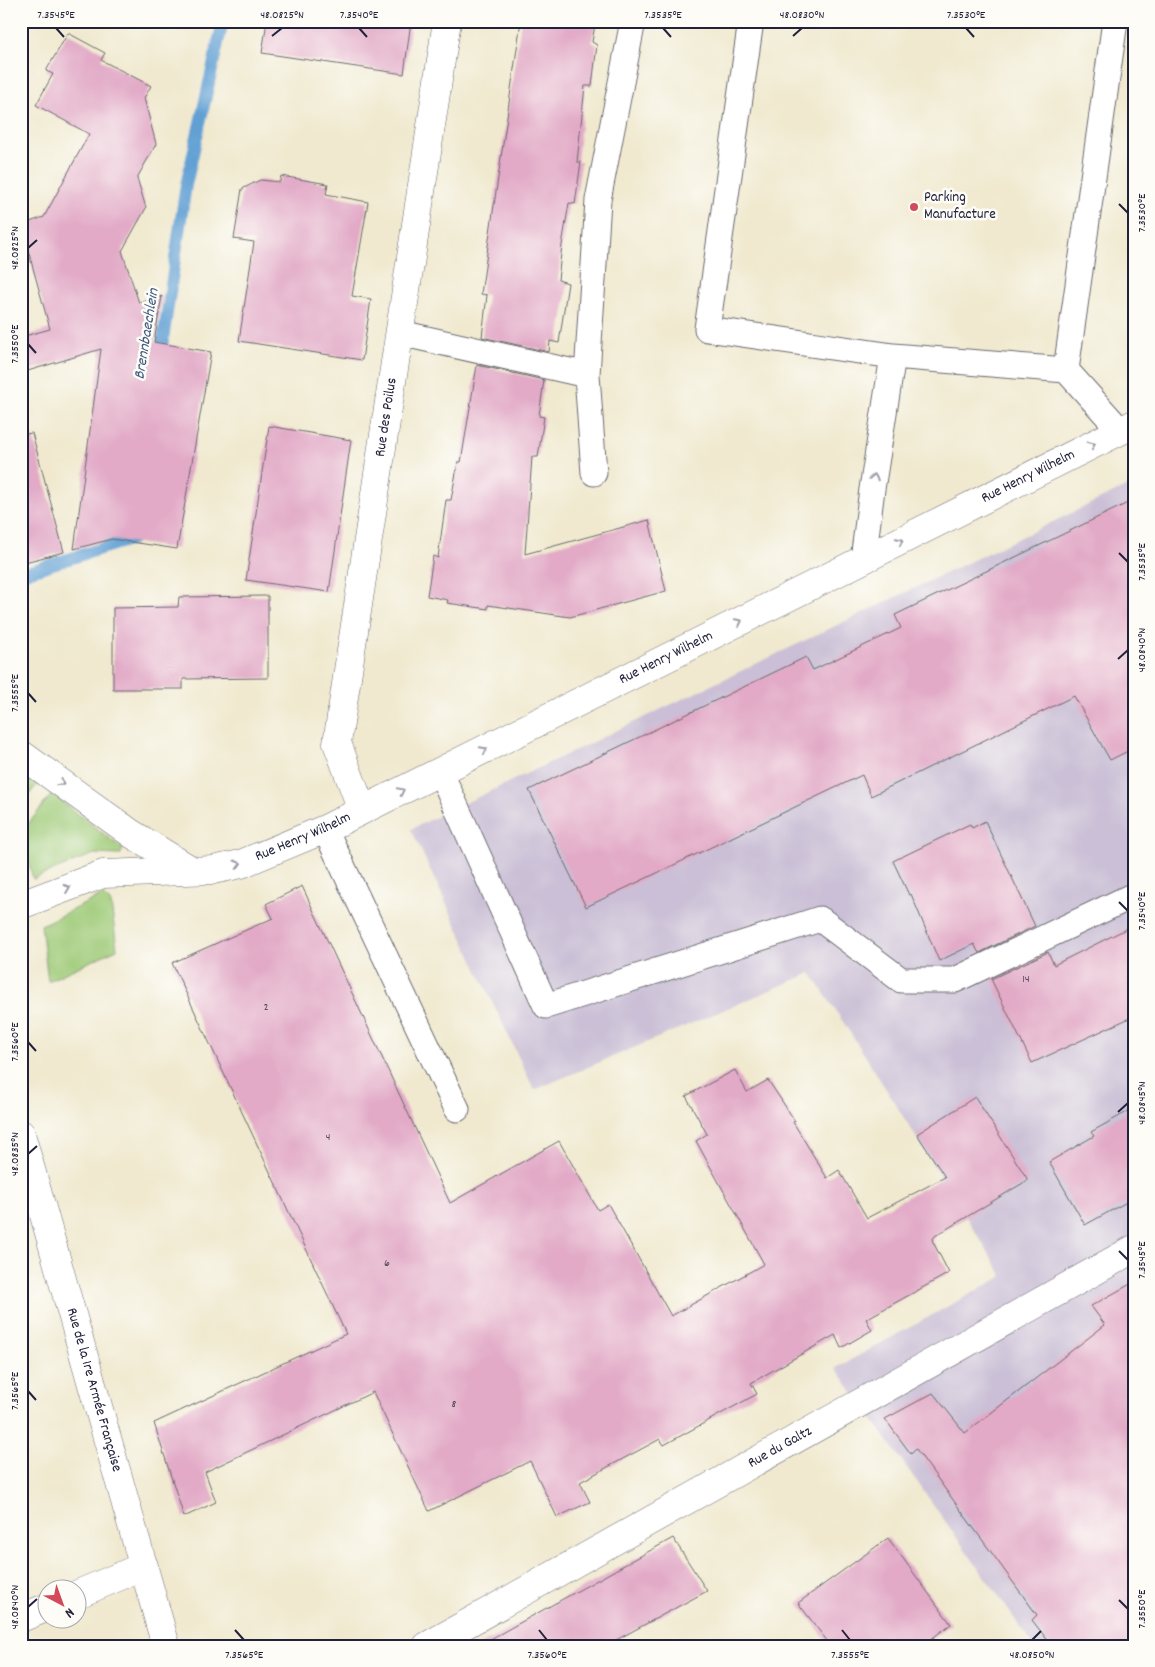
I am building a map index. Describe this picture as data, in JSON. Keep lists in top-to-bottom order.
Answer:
{
  "streets": {
    "main road": [
      "Rue des Poilus",
      "Rue Henry Wilhelm",
      "Rue de la 1re Armée Française",
      "Rue du Galtz"
    ]
  },
  "crossings": [
    ["Rue des Poilus", "Rue Henry Wilhelm"]
  ],
  "one_way": ["Rue Henry Wilhelm"],
  "water": ["Brennbaechlein"],
  "places": ["Parking Manufacture"],
  "house_numbers": [
    "14",
    "2",
    "4",
    "6",
    "8"
  ],
  "north": "bottom right",
  "coordinates": [
    "7.3545°E",
    "48.0825°N",
    "7.3540°E",
    "7.3535°E",
    "48.0830°N",
    "7.3530°E",
    "7.3550°E",
    "48.0840°N",
    "7.3555°E",
    "7.3560°E",
    "48.0845°N",
    "48.0835°N",
    "7.3565°E",
    "48.0850°N"
  ]
}
